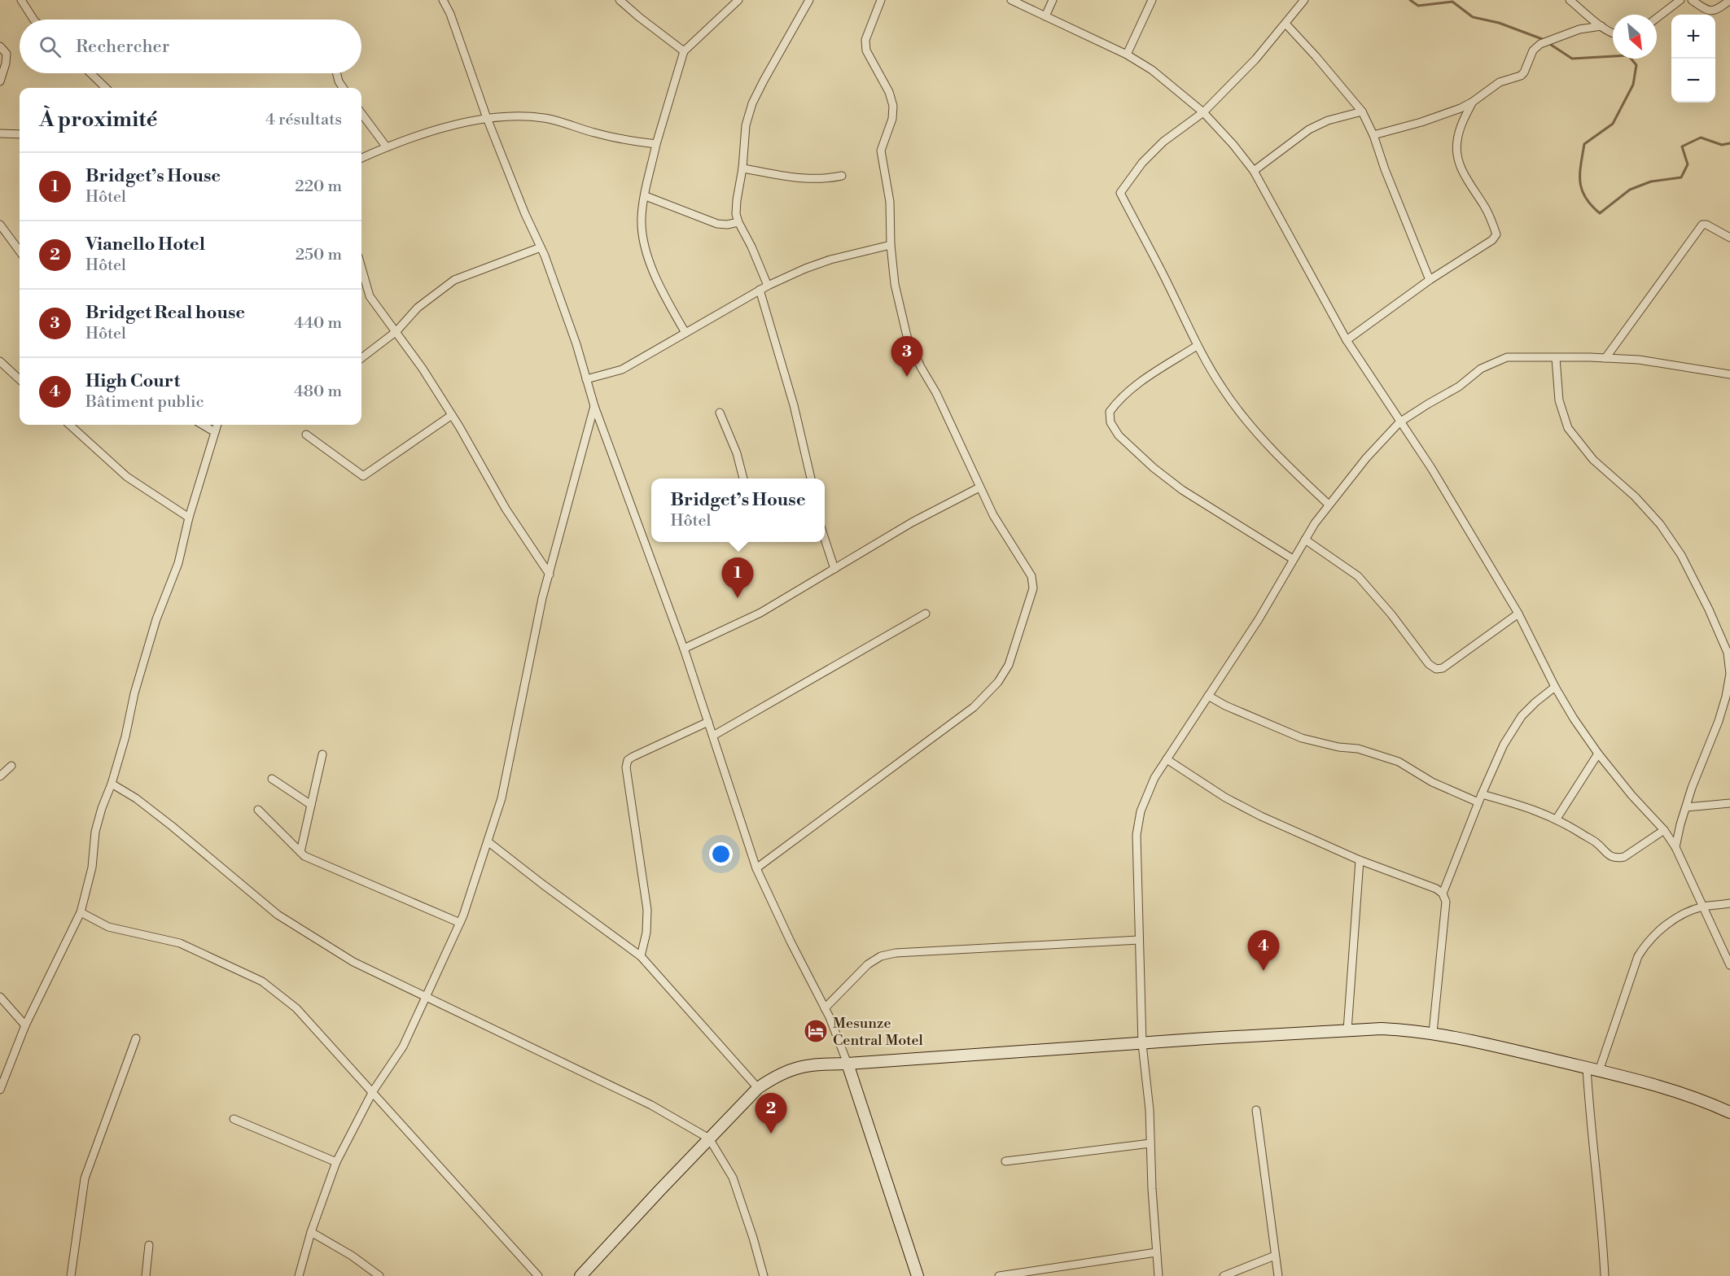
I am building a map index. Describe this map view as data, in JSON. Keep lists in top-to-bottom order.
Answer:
{
  "places": {
    "hotel": ["Mesunze Central Motel"]
  },
  "north": "bottom right",
  "page": {
    "map_buttons": ["+", "−"],
    "search": "Rechercher",
    "heading": ["À proximité", "4 résultats"],
    "list": [
      {
        "mark": "1",
        "name": "Bridget’s House",
        "note": "Hôtel",
        "value": "220 m"
      },
      {
        "mark": "2",
        "name": "Vianello Hotel",
        "note": "Hôtel",
        "value": "250 m"
      },
      {
        "mark": "3",
        "name": "Bridget Real house",
        "note": "Hôtel",
        "value": "440 m"
      },
      {
        "mark": "4",
        "name": "High Court",
        "note": "Bâtiment public",
        "value": "480 m"
      }
    ],
    "pins": [
      "3",
      "1",
      "4",
      "2"
    ],
    "popup": ["Bridget’s House", "Hôtel"]
  }
}
